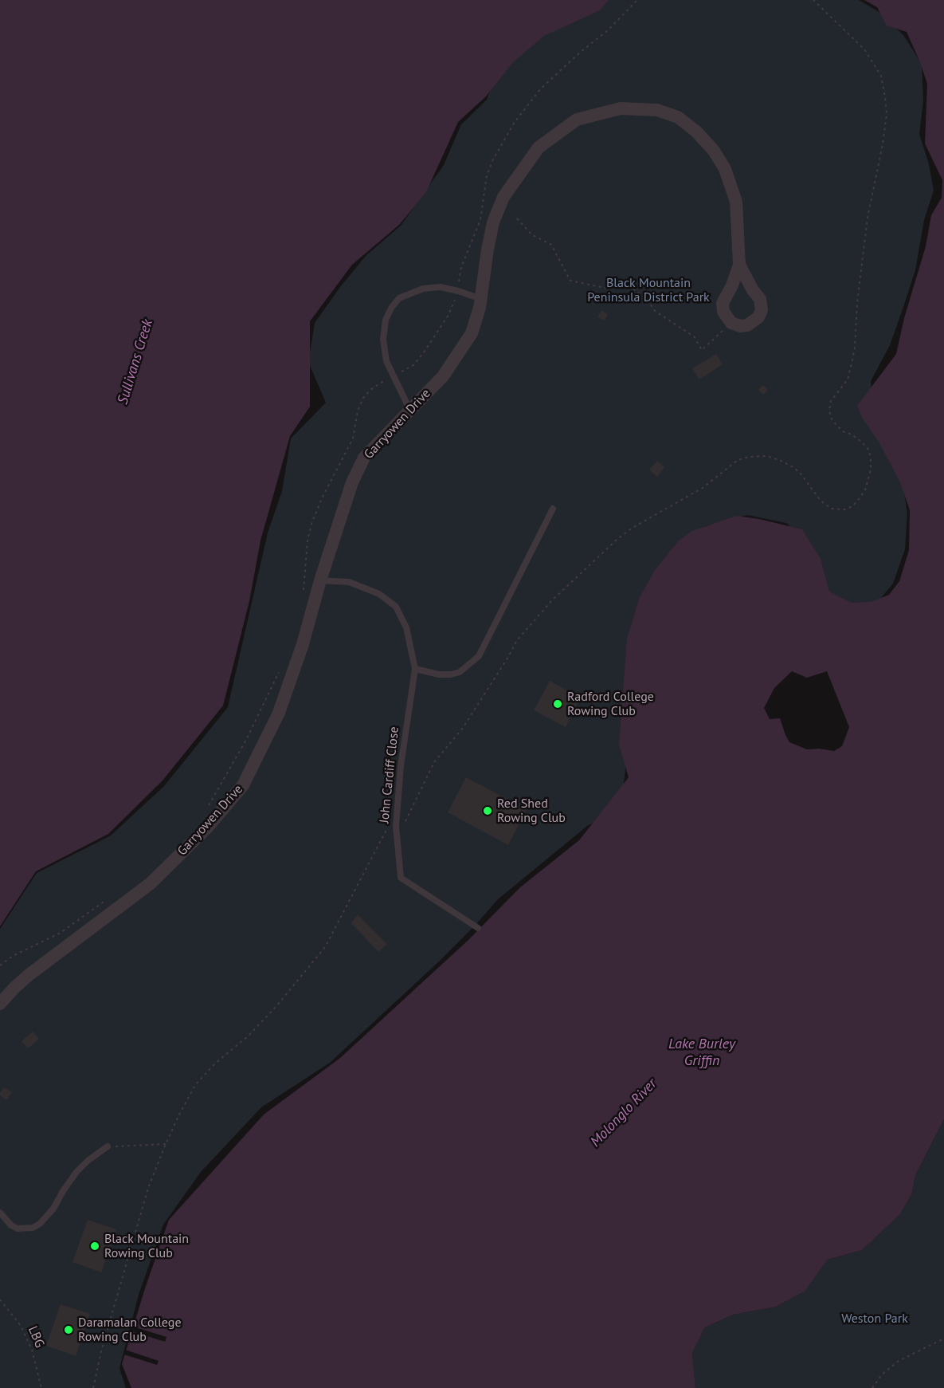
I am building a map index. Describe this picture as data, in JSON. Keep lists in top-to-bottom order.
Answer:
{
  "streets": {
    "street": ["Garryowen Drive"],
    "lane": ["John Cardiff Close"],
    "path": ["LBG"]
  },
  "crossings": [
    ["Garryowen Drive", "John Cardiff Close"]
  ],
  "water": ["Sullivans Creek", "Lake Burley Griffin", "Molonglo River"],
  "parks": ["Black Mountain Peninsula District Park", "Weston Park"],
  "places": [
    "Radford College Rowing Club",
    "Red Shed Rowing Club",
    "Black Mountain Rowing Club",
    "Daramalan College Rowing Club"
  ]
}
